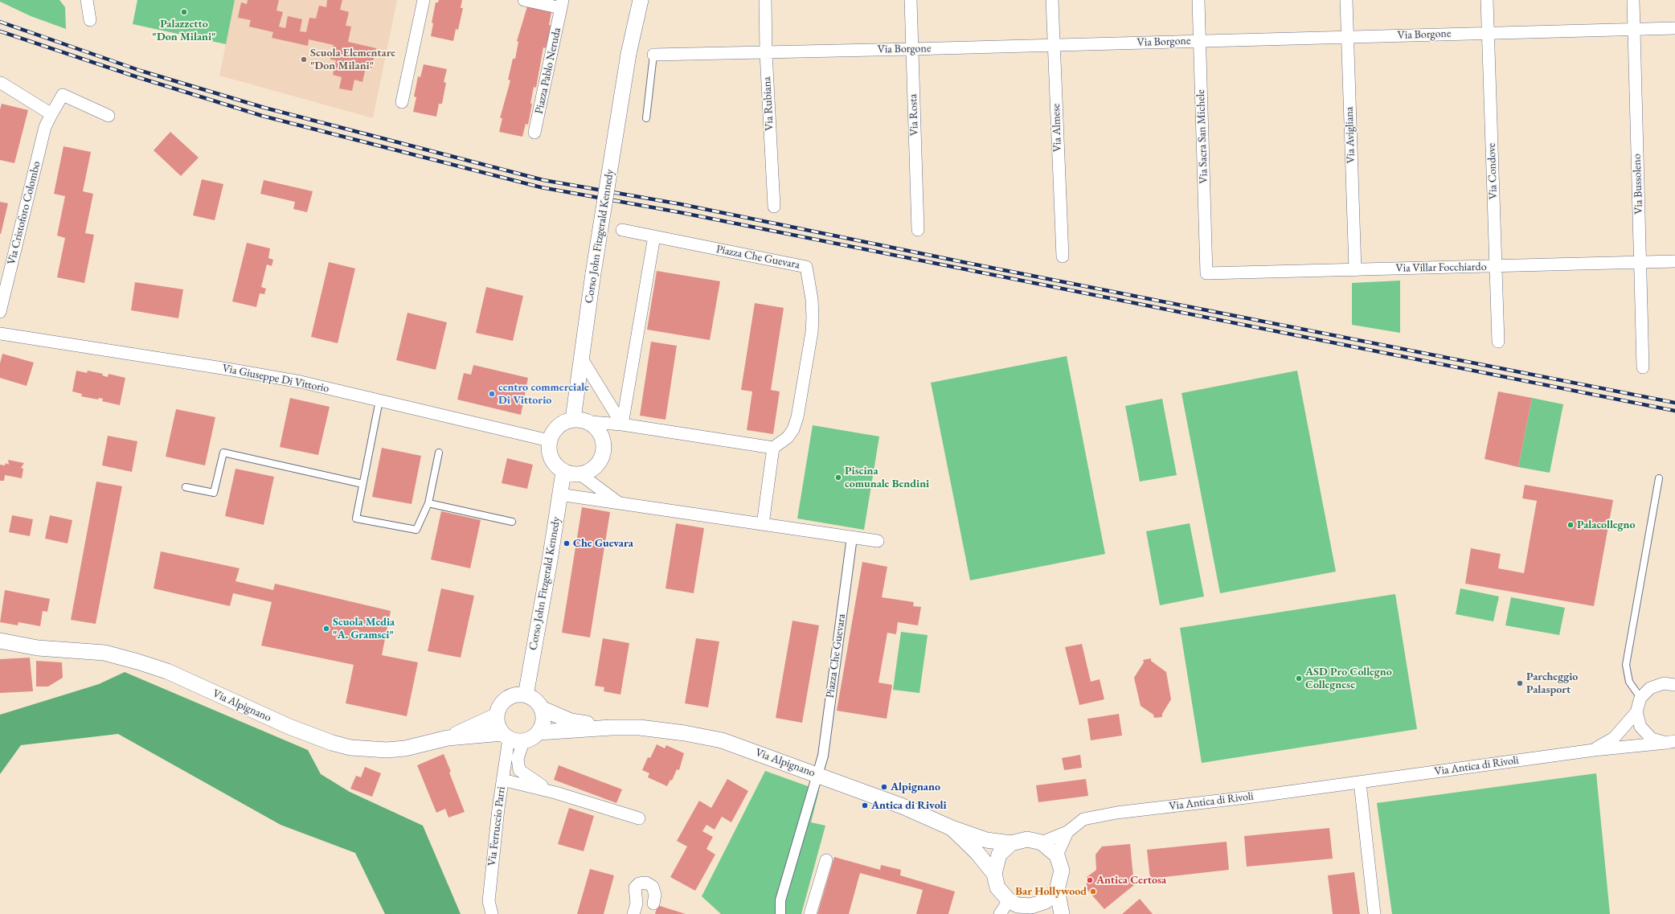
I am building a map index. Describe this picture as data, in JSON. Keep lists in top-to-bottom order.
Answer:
{
  "streets": {
    "street": [
      "Via Borgone",
      "Piazza Pablo Neruda",
      "Via Rubiana",
      "Via Rosta",
      "Via Almese",
      "Via Avigliana",
      "Via Sacra San Michele",
      "Via Condove",
      "Via Bussoleno",
      "Via Cristoforo Colombo",
      "Corso John Fitzgerald Kennedy",
      "Piazza Che Guevara",
      "Via Villar Focchiardo",
      "Via Giuseppe Di Vittorio",
      "Via Alpignano",
      "Via Antica di Rivoli",
      "Via Ferruccio Parri"
    ]
  },
  "crossings": [
    ["Via Borgone", "Via Rubiana"],
    ["Via Borgone", "Via Rosta"],
    ["Via Borgone", "Via Almese"],
    ["Via Borgone", "Via Avigliana"],
    ["Via Borgone", "Via Sacra San Michele"],
    ["Via Borgone", "Via Condove"],
    ["Via Borgone", "Via Bussoleno"],
    ["Via Avigliana", "Via Villar Focchiardo"],
    ["Via Sacra San Michele", "Via Villar Focchiardo"],
    ["Via Condove", "Via Villar Focchiardo"],
    ["Via Bussoleno", "Via Villar Focchiardo"],
    ["Corso John Fitzgerald Kennedy", "Via Giuseppe Di Vittorio"],
    ["Corso John Fitzgerald Kennedy", "Via Alpignano"],
    ["Corso John Fitzgerald Kennedy", "Via Ferruccio Parri"],
    ["Piazza Che Guevara", "Via Alpignano"],
    ["Via Alpignano", "Via Ferruccio Parri"]
  ],
  "places": [
    "Palazzetto \"Don Milani\"",
    "Scuola Elementare \"Don Milani\"",
    "centro commerciale Di Vittorio",
    "Piscina comunale Bendini",
    "Palacollegno",
    "Che Guevara",
    "Scuola Media \"A. Gramsci\"",
    "ASD Pro Collegno Collegnese",
    "Parcheggio Palasport",
    "Alpignano",
    "Antica di Rivoli",
    "Antica Certosa",
    "Bar Hollywood"
  ]
}
